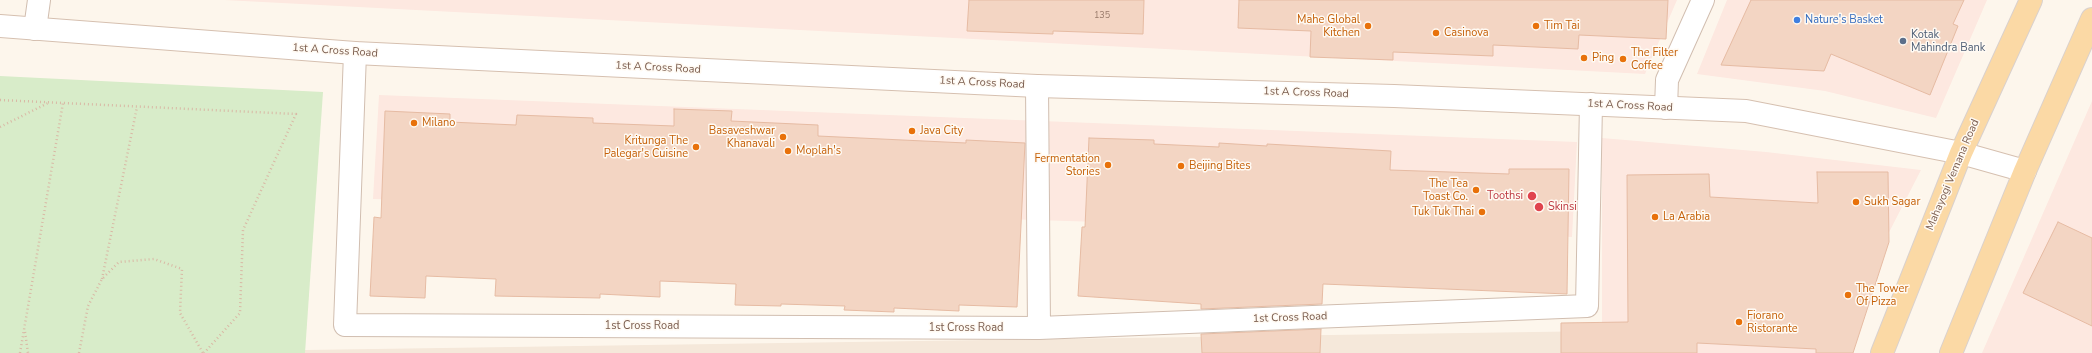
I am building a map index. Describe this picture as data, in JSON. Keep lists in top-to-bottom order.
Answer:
{
  "streets": {
    "main road": ["Mahayogi Vemana Road"],
    "street": ["1st A Cross Road", "1st Cross Road"]
  },
  "crossings": [
    ["1st A Cross Road", "Mahayogi Vemana Road"],
    ["1st A Cross Road", "1st Cross Road"]
  ],
  "places": [
    "Nature's Basket",
    "Mahe Global Kitchen",
    "Tim Tai",
    "Casinova",
    "Kotak Mahindra Bank",
    "Ping",
    "The Filter Coffee",
    "Milano",
    "Java City",
    "Basaveshwar Khanavali",
    "Kritunga The Palegar's Cuisine",
    "Moplah's",
    "Fermentation Stories",
    "Beijing Bites",
    "The Tea Toast Co.",
    "Toothsi",
    "Sukh Sagar",
    "Skinsi",
    "Tuk Tuk Thai",
    "La Arabia",
    "The Tower Of Pizza",
    "Fiorano Ristorante"
  ],
  "house_numbers": ["135"]
}
